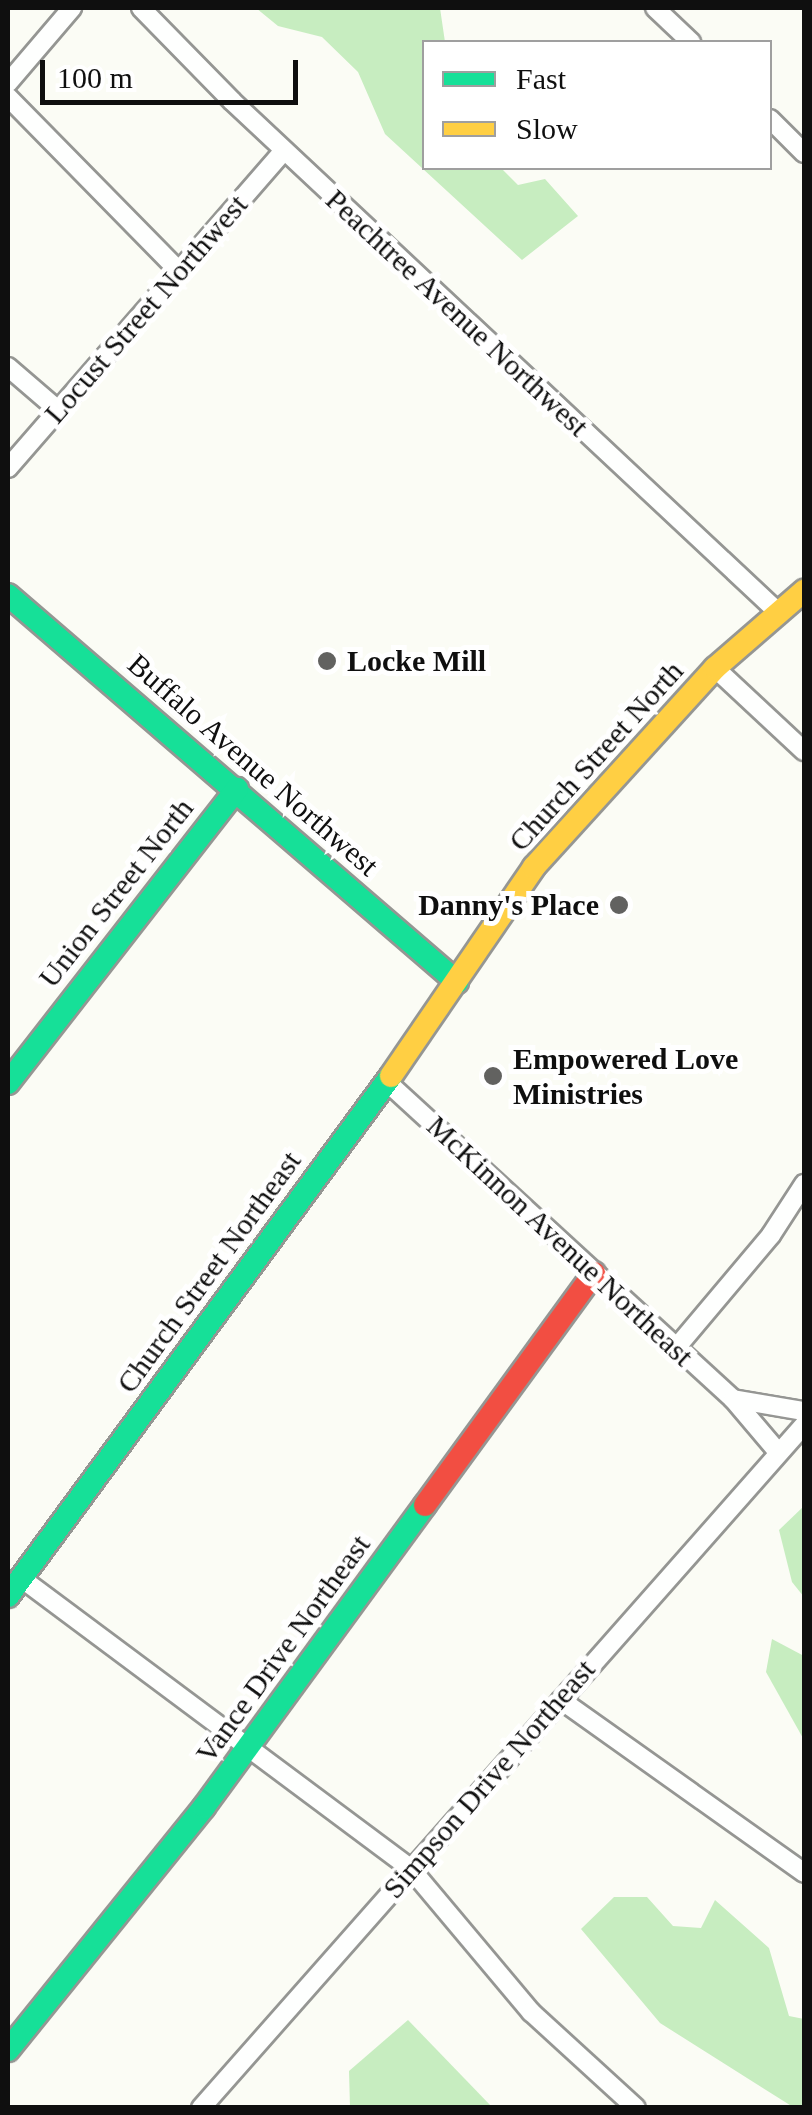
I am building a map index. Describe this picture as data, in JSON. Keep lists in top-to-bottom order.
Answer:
{
  "streets": {
    "street": [
      "Locust Street Northwest",
      "Peachtree Avenue Northwest",
      "Church Street North",
      "Buffalo Avenue Northwest",
      "Union Street North",
      "McKinnon Avenue Northeast",
      "Church Street Northeast",
      "Vance Drive Northeast",
      "Simpson Drive Northeast"
    ]
  },
  "crossings": [
    ["Locust Street Northwest", "Peachtree Avenue Northwest"],
    ["Peachtree Avenue Northwest", "Church Street North"],
    ["Church Street North", "Buffalo Avenue Northwest"],
    ["Church Street North", "Church Street Northeast"],
    ["Buffalo Avenue Northwest", "Union Street North"],
    ["Buffalo Avenue Northwest", "Church Street Northeast"],
    ["McKinnon Avenue Northeast", "Church Street Northeast"],
    ["McKinnon Avenue Northeast", "Vance Drive Northeast"],
    ["McKinnon Avenue Northeast", "Simpson Drive Northeast"]
  ],
  "places": ["Locke Mill", "Danny's Place", "Empowered Love Ministries"],
  "legend": ["Fast", "Slow"],
  "scale_bar": "100 m"
}
